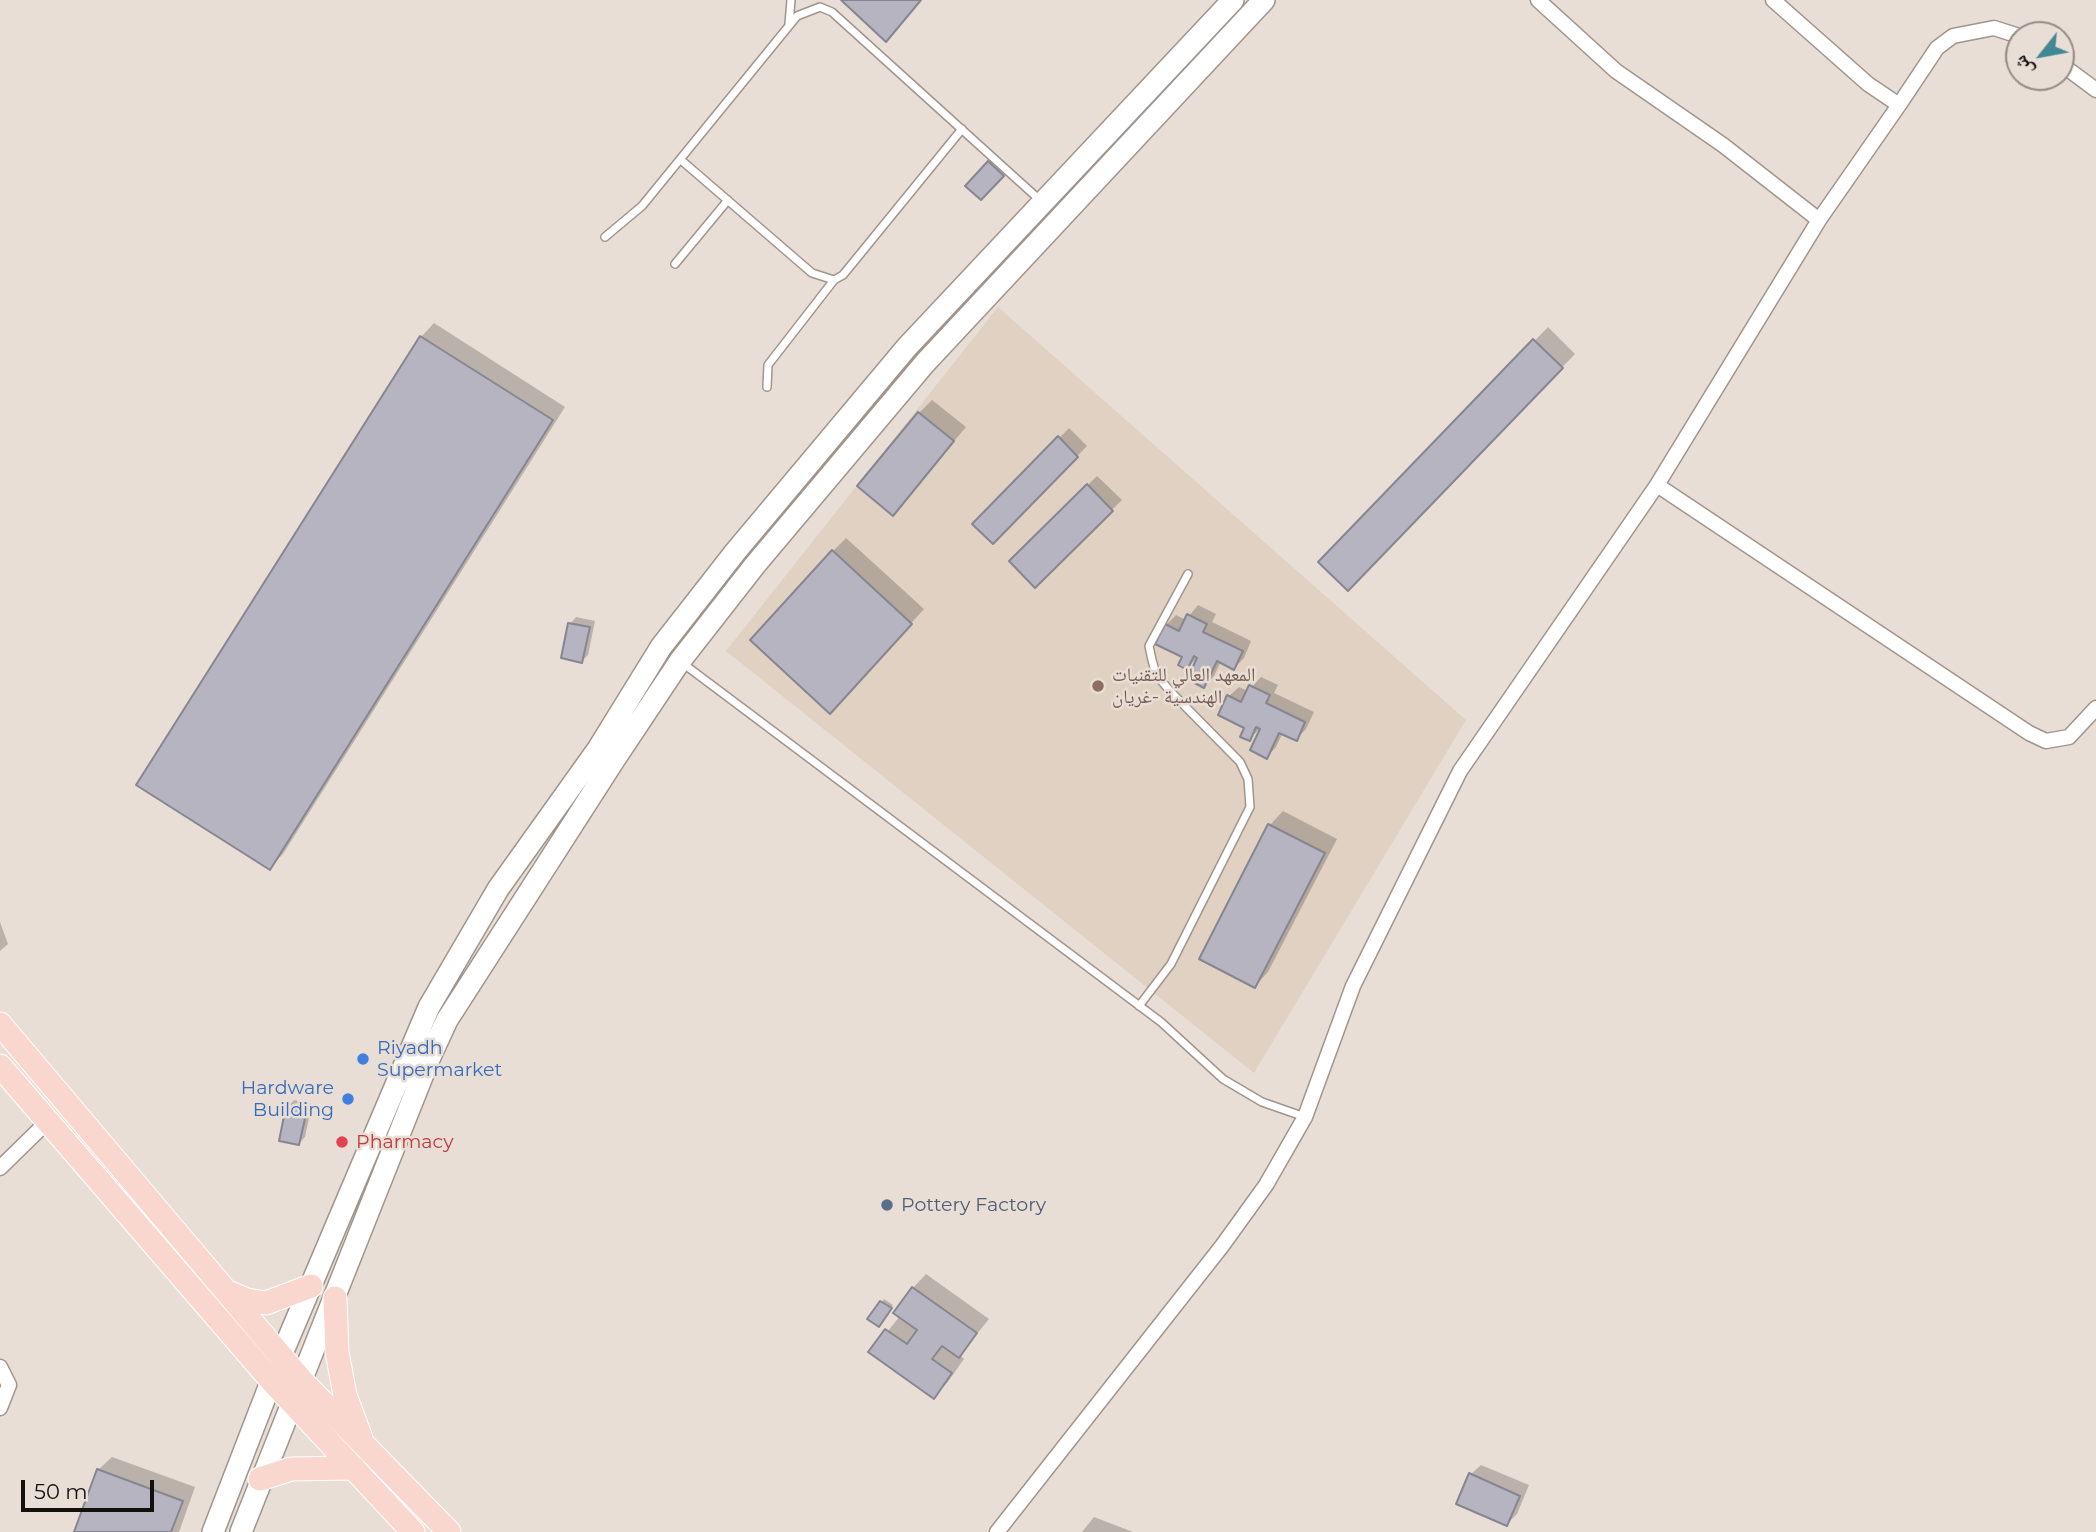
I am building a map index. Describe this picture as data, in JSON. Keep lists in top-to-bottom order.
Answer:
{
  "places": [
    "المعهد العالي للتقنيات الهندسية -غريان",
    "Riyadh Supermarket",
    "Hardware Building",
    "Pharmacy",
    "Pottery Factory"
  ],
  "scale_bar": "50 m",
  "north": "bottom left"
}
